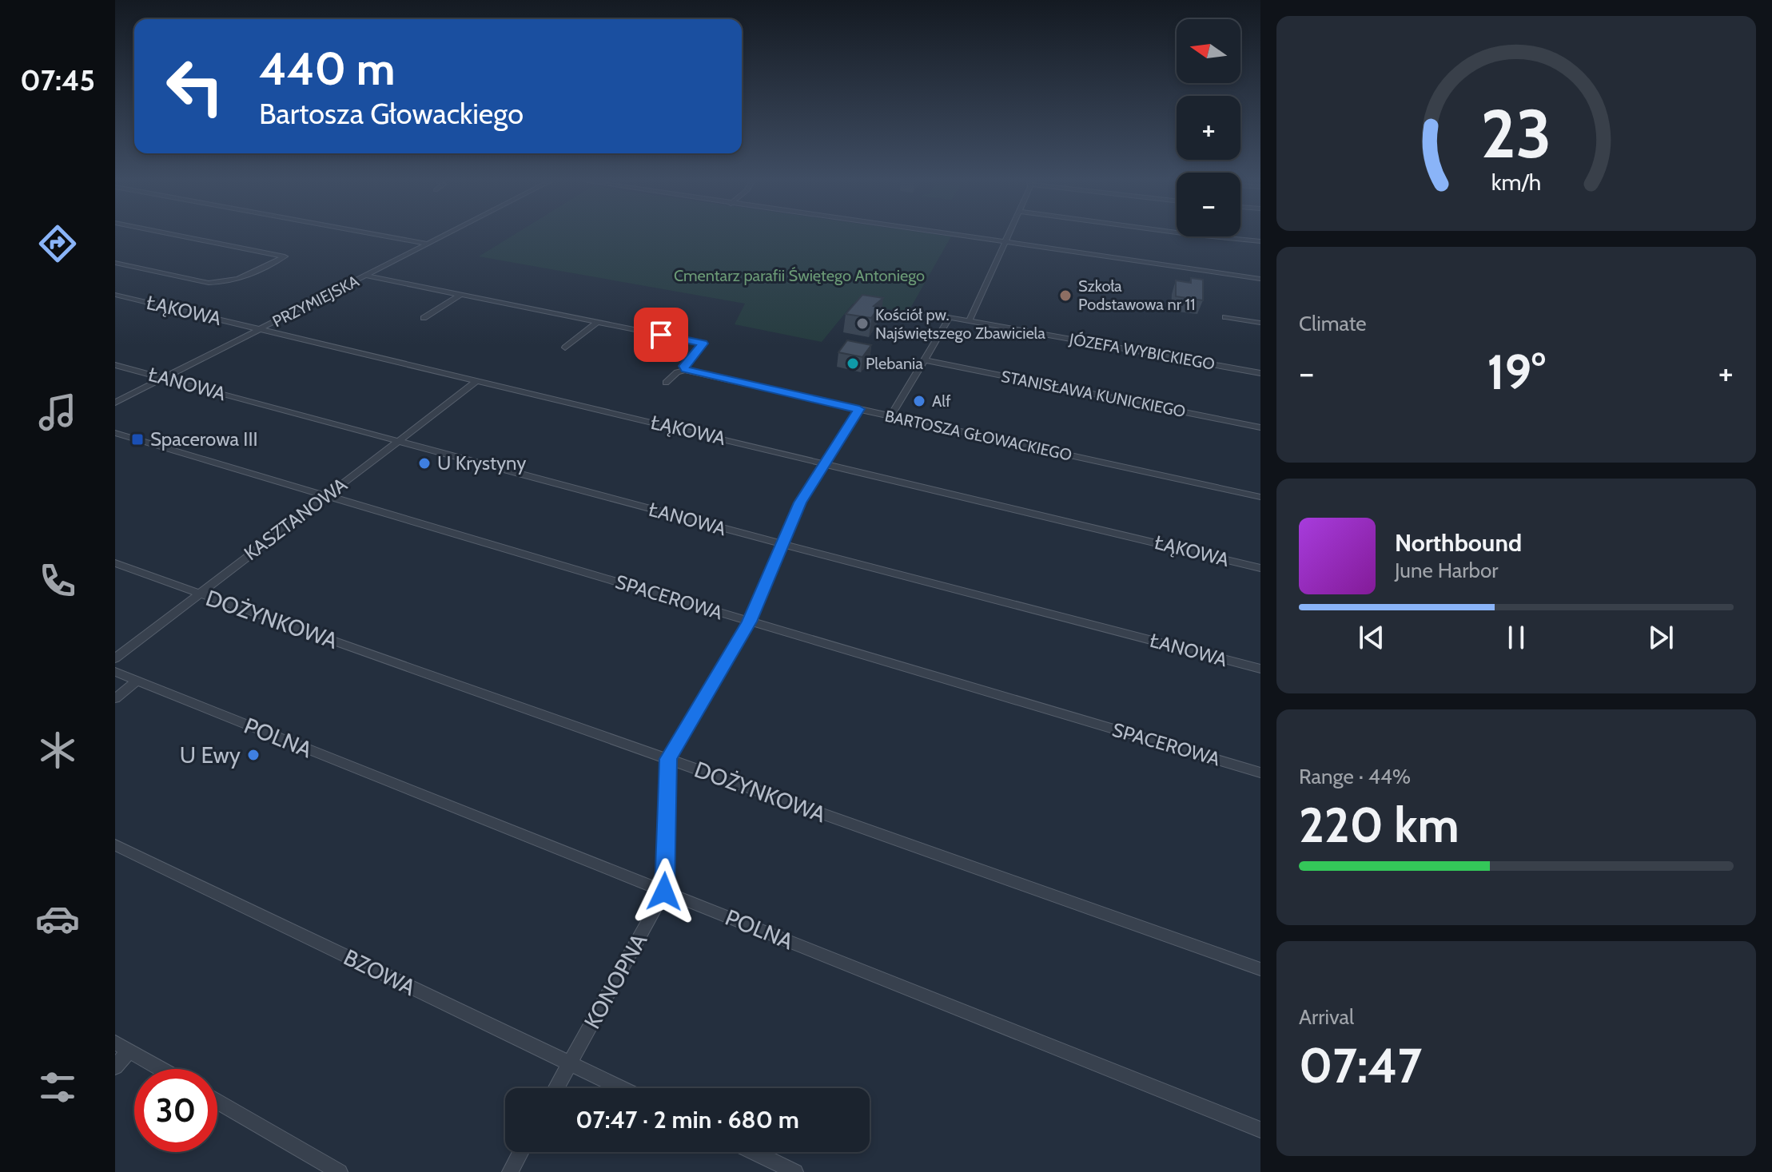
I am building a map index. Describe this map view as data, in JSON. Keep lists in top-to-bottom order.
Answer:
{
  "streets": {
    "street": [
      "PRZYMIEJSKA",
      "ŁĄKOWA",
      "JÓZEFA WYBICKIEGO",
      "ŁANOWA",
      "STANISŁAWA KUNICKIEGO",
      "BARTOSZA GŁOWACKIEGO",
      "KASZTANOWA",
      "SPACEROWA",
      "DOŻYNKOWA",
      "POLNA",
      "BZOWA",
      "KONOPNA"
    ]
  },
  "crossings": [
    ["PRZYMIEJSKA", "ŁĄKOWA"],
    ["PRZYMIEJSKA", "ŁANOWA"],
    ["ŁĄKOWA", "KASZTANOWA"],
    ["ŁĄKOWA", "KONOPNA"],
    ["ŁANOWA", "KASZTANOWA"],
    ["ŁANOWA", "KONOPNA"],
    ["BARTOSZA GŁOWACKIEGO", "KONOPNA"],
    ["KASZTANOWA", "SPACEROWA"],
    ["KASZTANOWA", "DOŻYNKOWA"],
    ["SPACEROWA", "KONOPNA"],
    ["DOŻYNKOWA", "KONOPNA"],
    ["POLNA", "KONOPNA"],
    ["BZOWA", "KONOPNA"]
  ],
  "parks": ["Cmentarz parafii Świętego Antoniego"],
  "places": {
    "other": [
      "Szkoła Podstawowa nr 11",
      "Kościół pw. Najświętszego Zbawiciela",
      "Plebania",
      "Alf",
      "U Krystyny",
      "U Ewy"
    ],
    "transit": ["Spacerowa III"]
  },
  "north": "left",
  "page": {
    "tabs": "07:45",
    "map_buttons": ["+", "−"],
    "turn": ["440 m", "Bartosza Głowackiego"],
    "tile": [
      "Climate",
      ["Range · 44%", "220 km"],
      ["Arrival", "07:47"]
    ],
    "heat": ["−", "19°", "+"],
    "song": ["Northbound", "June Harbor"],
    "limit": "30",
    "trip": "07:47 · 2 min · 680 m",
    "gauge": ["23", "km/h"]
  }
}
